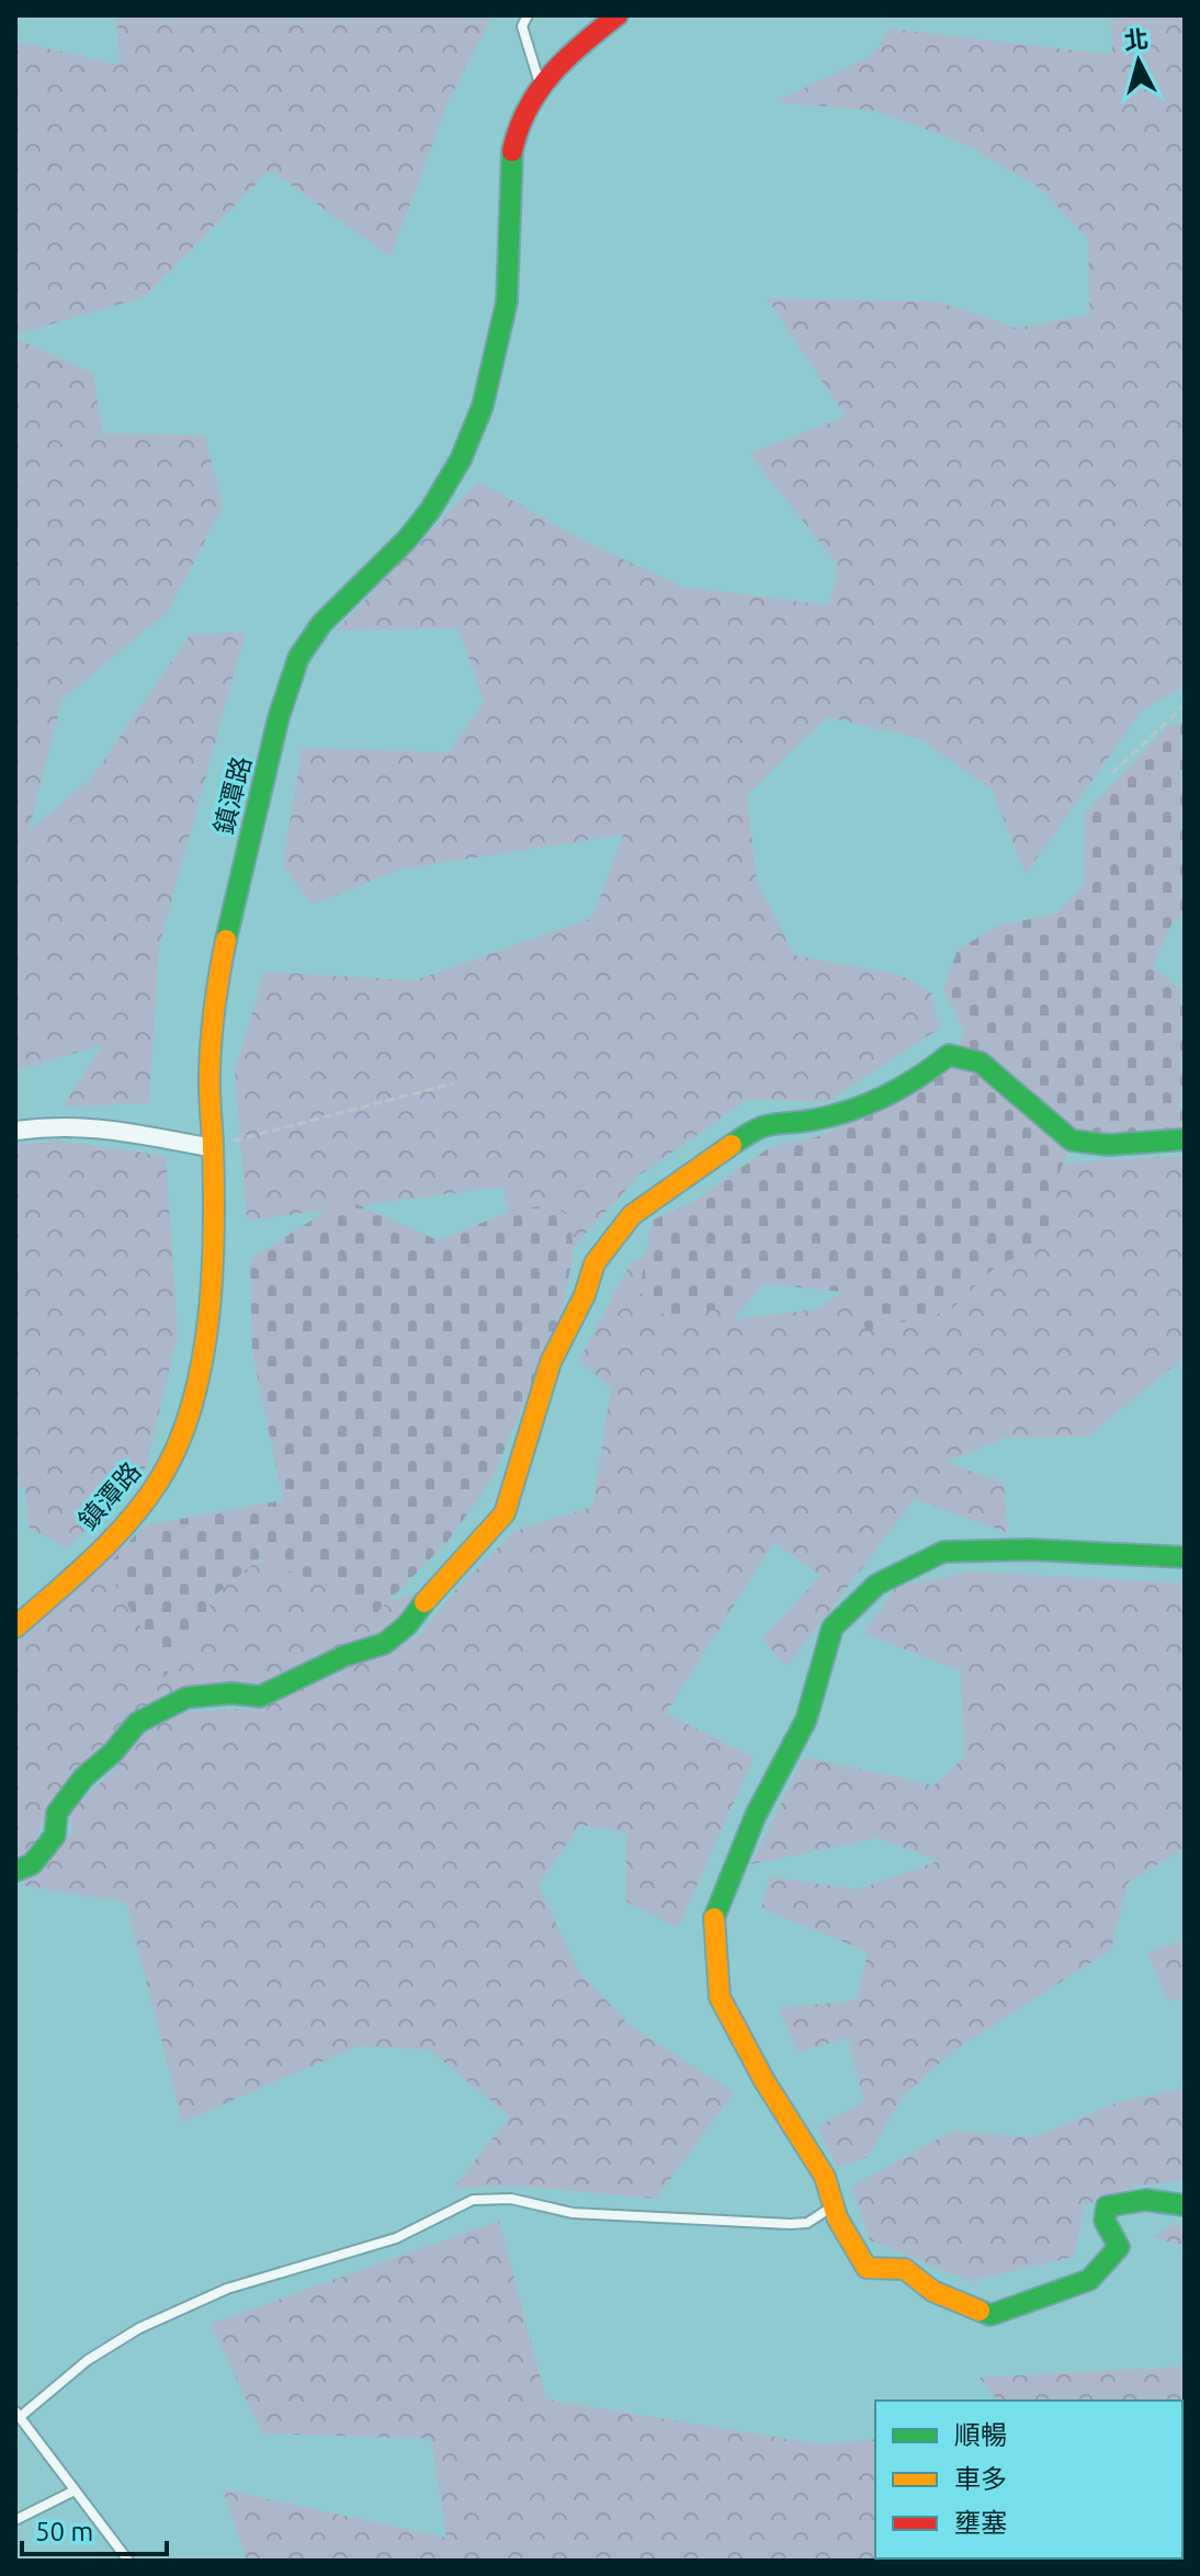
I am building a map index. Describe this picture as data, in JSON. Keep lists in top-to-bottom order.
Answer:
{
  "streets": {
    "street": ["鎮潭路"]
  },
  "legend": ["順暢", "車多", "壅塞"],
  "scale_bar": "50 m",
  "north": "top"
}
